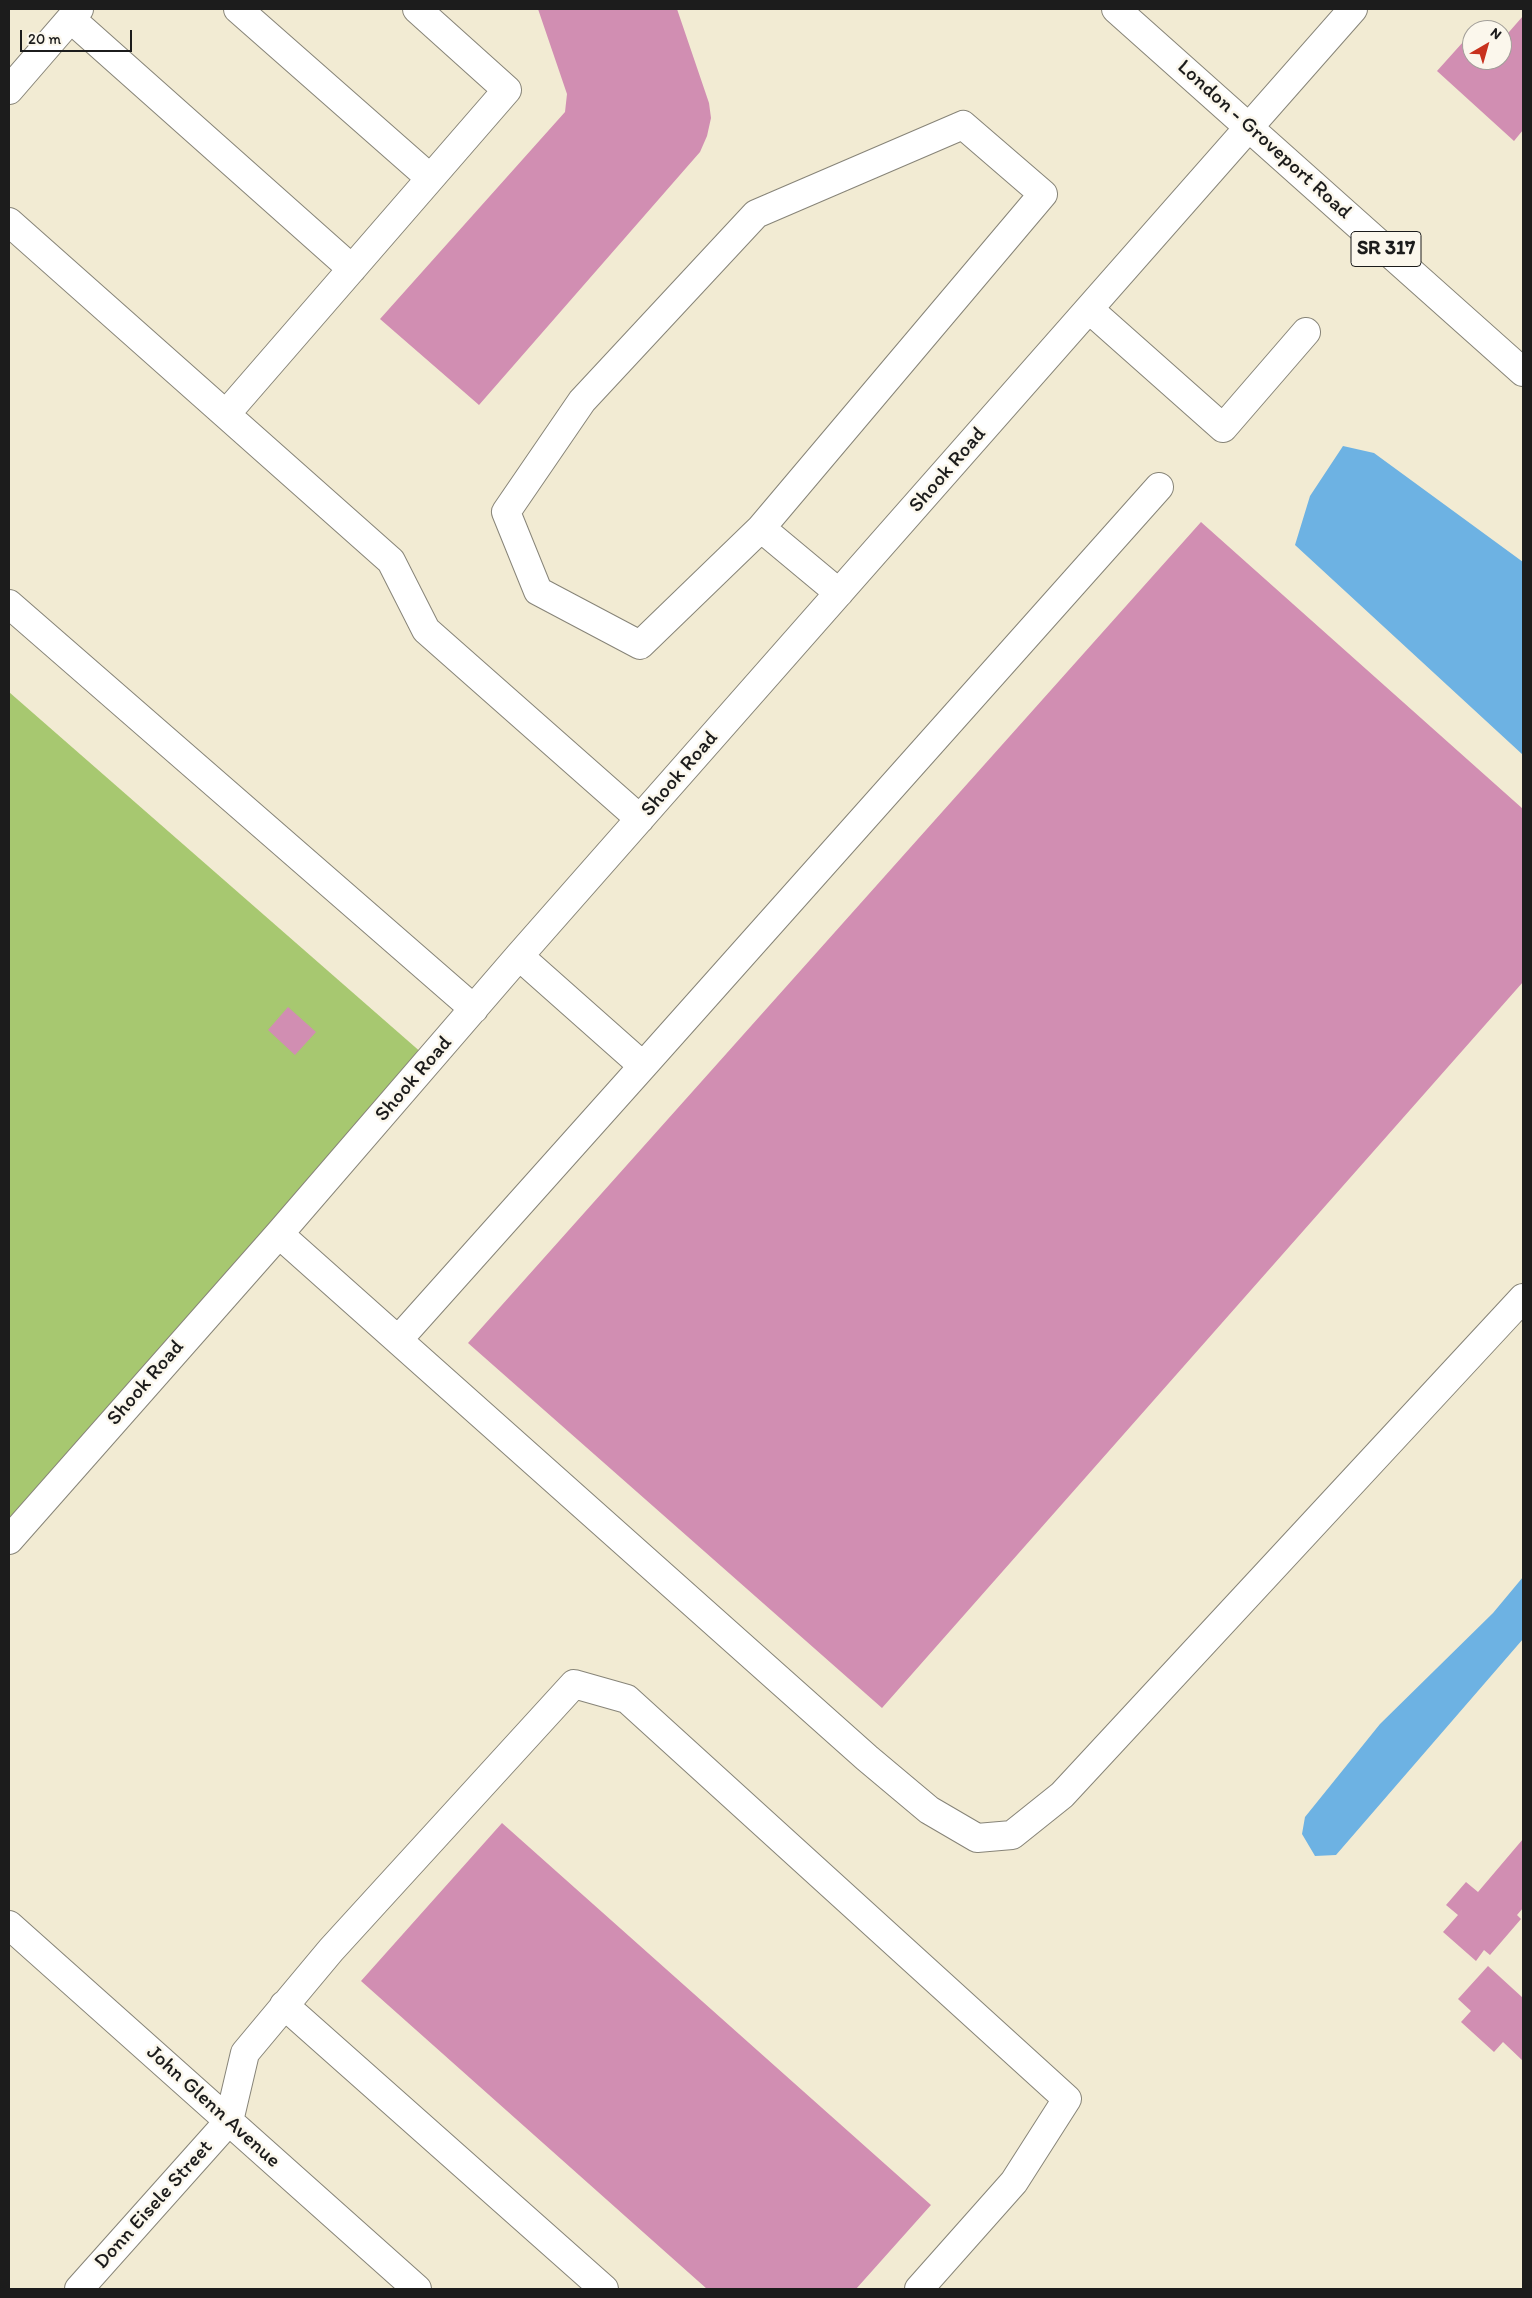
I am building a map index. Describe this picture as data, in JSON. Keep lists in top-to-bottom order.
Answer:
{
  "streets": {
    "street": [
      "London - Groveport Road",
      "SR 317",
      "Shook Road",
      "John Glenn Avenue",
      "Donn Eisele Street"
    ]
  },
  "crossings": [
    ["London - Groveport Road", "Shook Road"],
    ["John Glenn Avenue", "Donn Eisele Street"]
  ],
  "scale_bar": "20 m",
  "north": "top right"
}
